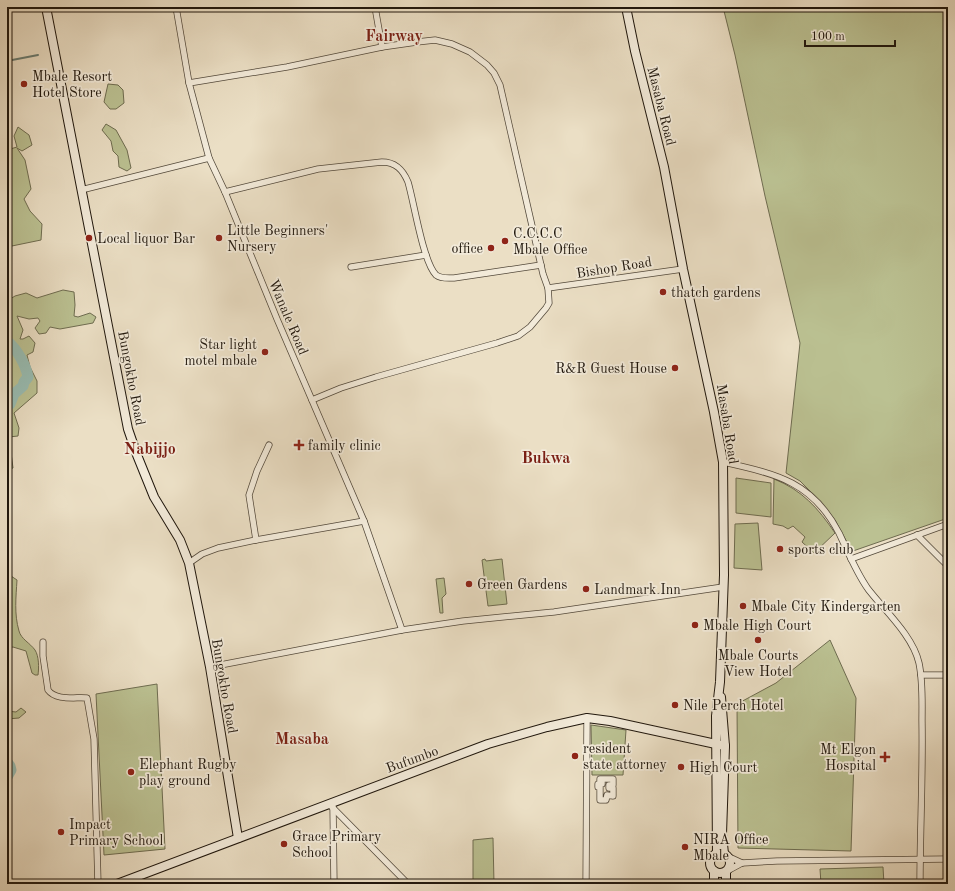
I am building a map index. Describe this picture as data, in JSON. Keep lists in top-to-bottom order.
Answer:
{
  "streets": {
    "street": [
      "Masaba Road",
      "Bishop Road",
      "Wanale Road",
      "Bungokho Road",
      "Bufumbo"
    ]
  },
  "crossings": [
    ["Masaba Road", "Bishop Road"],
    ["Masaba Road", "Bufumbo"],
    ["Bungokho Road", "Bufumbo"]
  ],
  "districts": [
    "Fairway",
    "Nabijjo",
    "Bukwa",
    "Masaba"
  ],
  "places": {
    "other": [
      "Mbale Resort Hotel Store",
      "Local liquor Bar",
      "Little Beginners' Nursery",
      "C.C.C.C Mbale Office",
      "office",
      "thatch gardens",
      "Star light motel mbale",
      "R&R Guest House",
      "sports club",
      "Green Gardens",
      "Landmark Inn",
      "Mbale City Kindergarten",
      "Mbale High Court",
      "Mbale Courts View Hotel",
      "Nile Perch Hotel",
      "resident state attorney",
      "High Court",
      "Elephant Rugby play ground",
      "Impact Primary School",
      "Grace Primary School",
      "NIRA Office Mbale"
    ],
    "health": ["family clinic", "Mt Elgon Hospital"]
  },
  "scale_bar": "100 m"
}
